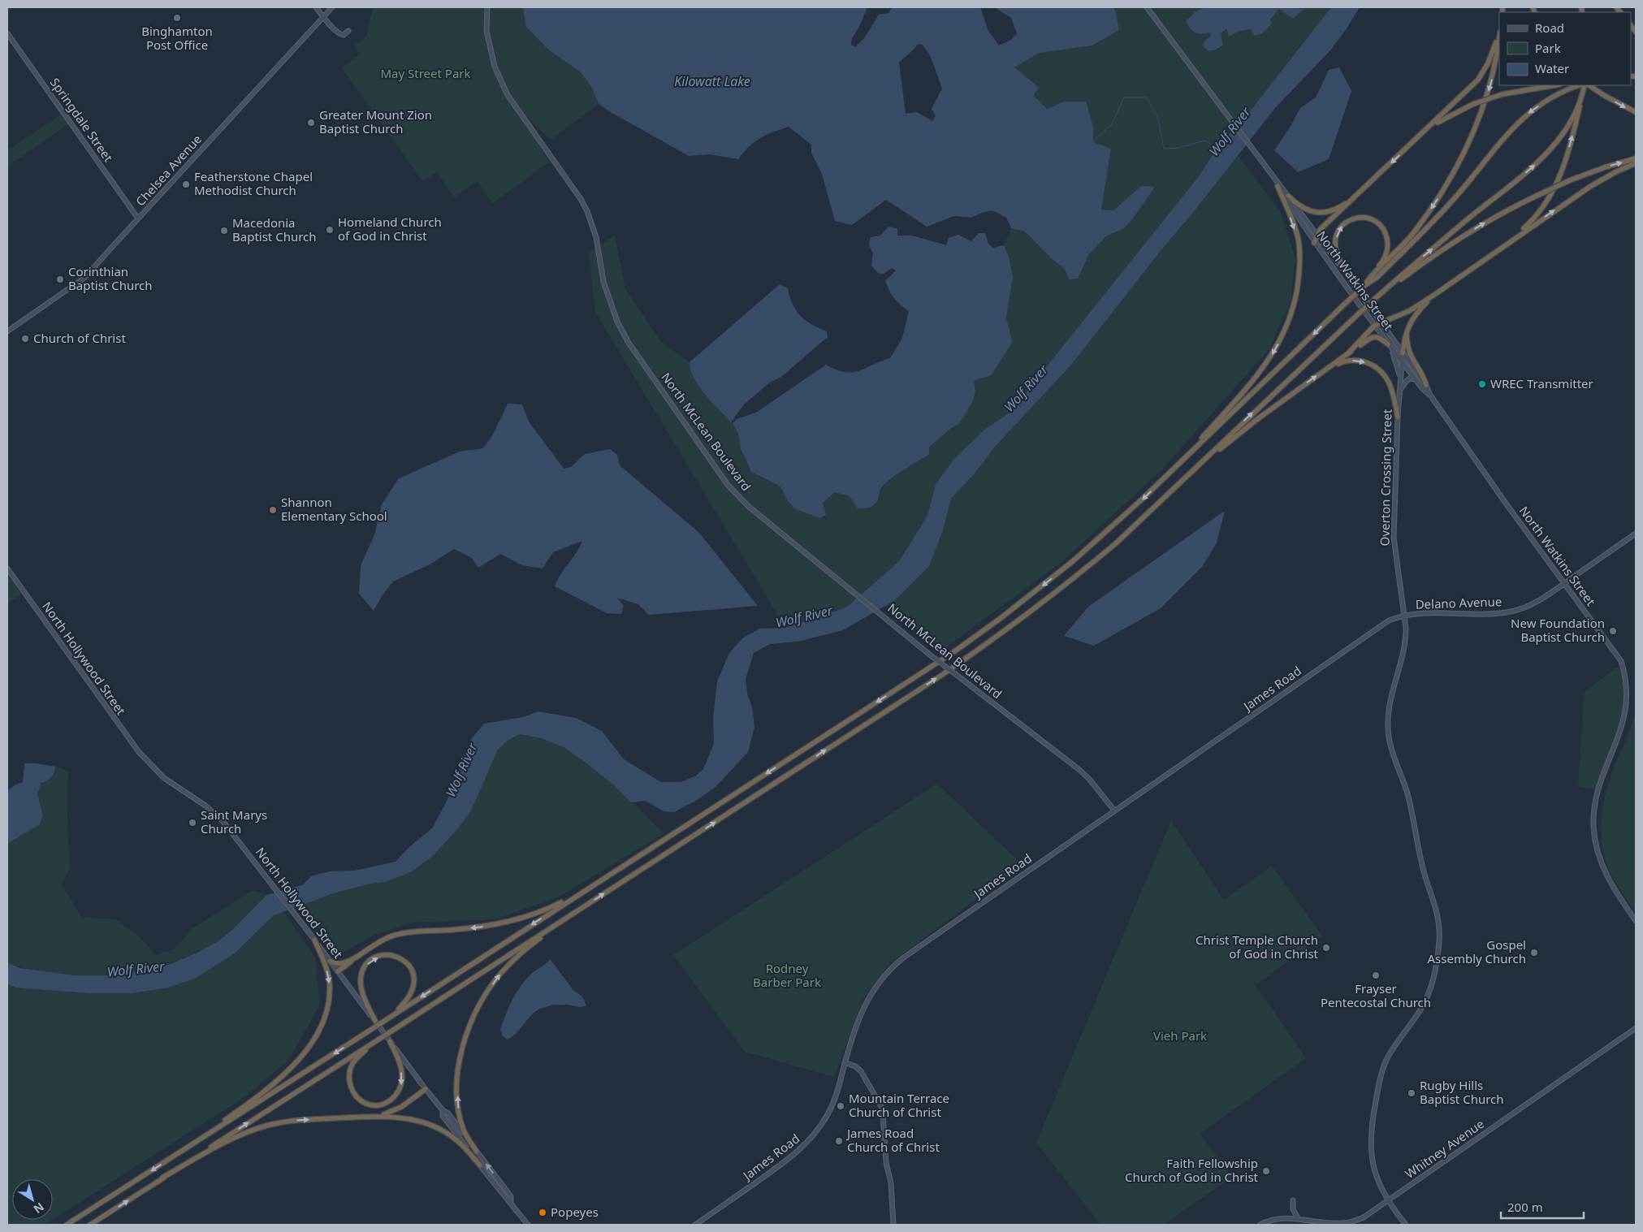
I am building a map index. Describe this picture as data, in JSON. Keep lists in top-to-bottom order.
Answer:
{
  "streets": {
    "main road": [
      "Springdale Street",
      "Chelsea Avenue",
      "North Watkins Street",
      "North McLean Boulevard",
      "Overton Crossing Street",
      "Delano Avenue",
      "North Hollywood Street",
      "James Road",
      "Whitney Avenue"
    ]
  },
  "crossings": [
    ["Springdale Street", "Chelsea Avenue"],
    ["North Watkins Street", "Overton Crossing Street"],
    ["North Watkins Street", "Delano Avenue"],
    ["North McLean Boulevard", "James Road"],
    ["Overton Crossing Street", "Delano Avenue"],
    ["Overton Crossing Street", "James Road"],
    ["Overton Crossing Street", "Whitney Avenue"],
    ["Delano Avenue", "James Road"]
  ],
  "water": ["Kilowatt Lake", "Wolf River"],
  "parks": ["May Street Park", "Rodney Barber Park", "Vieh Park"],
  "places": [
    "Binghamton Post Office",
    "Greater Mount Zion Baptist Church",
    "Featherstone Chapel Methodist Church",
    "Homeland Church of God in Christ",
    "Macedonia Baptist Church",
    "Corinthian Baptist Church",
    "Church of Christ",
    "WREC Transmitter",
    "Shannon Elementary School",
    "New Foundation Baptist Church",
    "Saint Marys Church",
    "Christ Temple Church of God in Christ",
    "Gospel Assembly Church",
    "Frayser Pentecostal Church",
    "Rugby Hills Baptist Church",
    "Mountain Terrace Church of Christ",
    "James Road Church of Christ",
    "Faith Fellowship Church of God in Christ",
    "Popeyes"
  ],
  "legend": ["Road", "Park", "Water"],
  "scale_bar": "200 m",
  "north": "bottom right"
}
